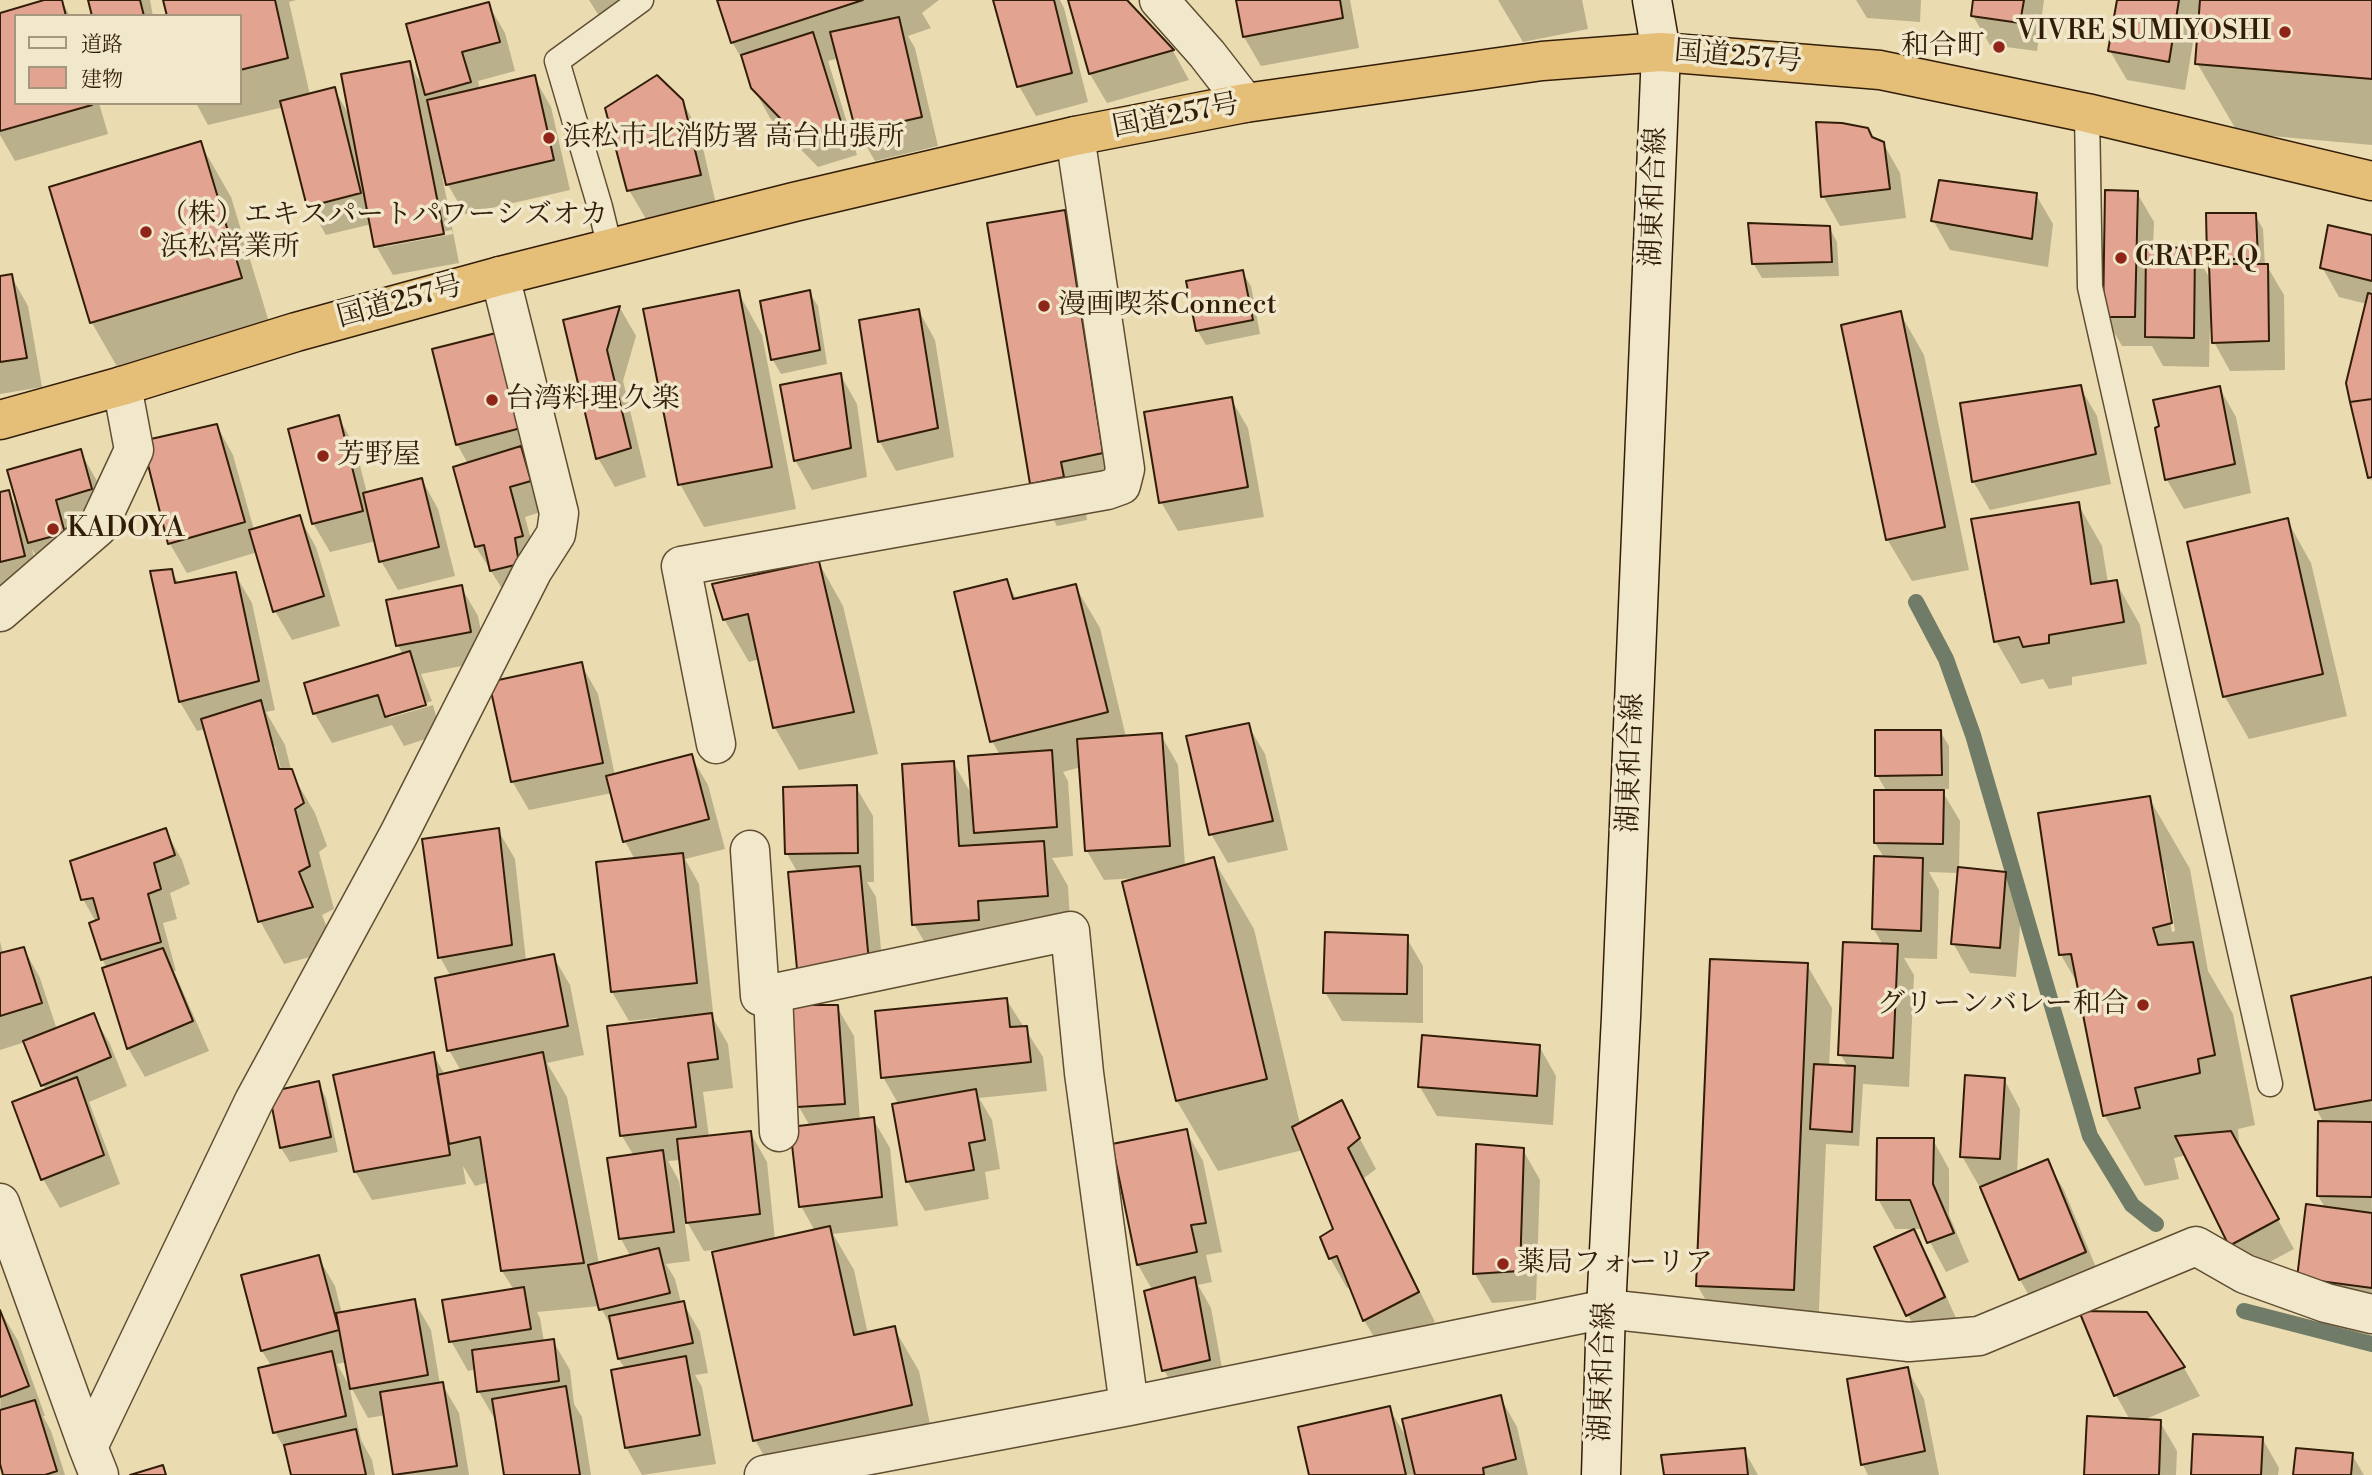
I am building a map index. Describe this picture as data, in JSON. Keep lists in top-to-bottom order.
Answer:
{
  "streets": {
    "highway": ["国道257号"],
    "street": ["湖東和合線"]
  },
  "crossings": [
    ["国道257号", "湖東和合線"]
  ],
  "places": [
    "VIVRE SUMIYOSHI",
    "和合町",
    "浜松市北消防署 高台出張所",
    "（株）エキスパートパワーシズオカ 浜松営業所",
    "CRAPE Q",
    "漫画喫茶Connect",
    "台湾料理 久楽",
    "芳野屋",
    "KADOYA",
    "グリーンバレー和合",
    "薬局フォーリア"
  ],
  "legend": ["道路", "建物"]
}
